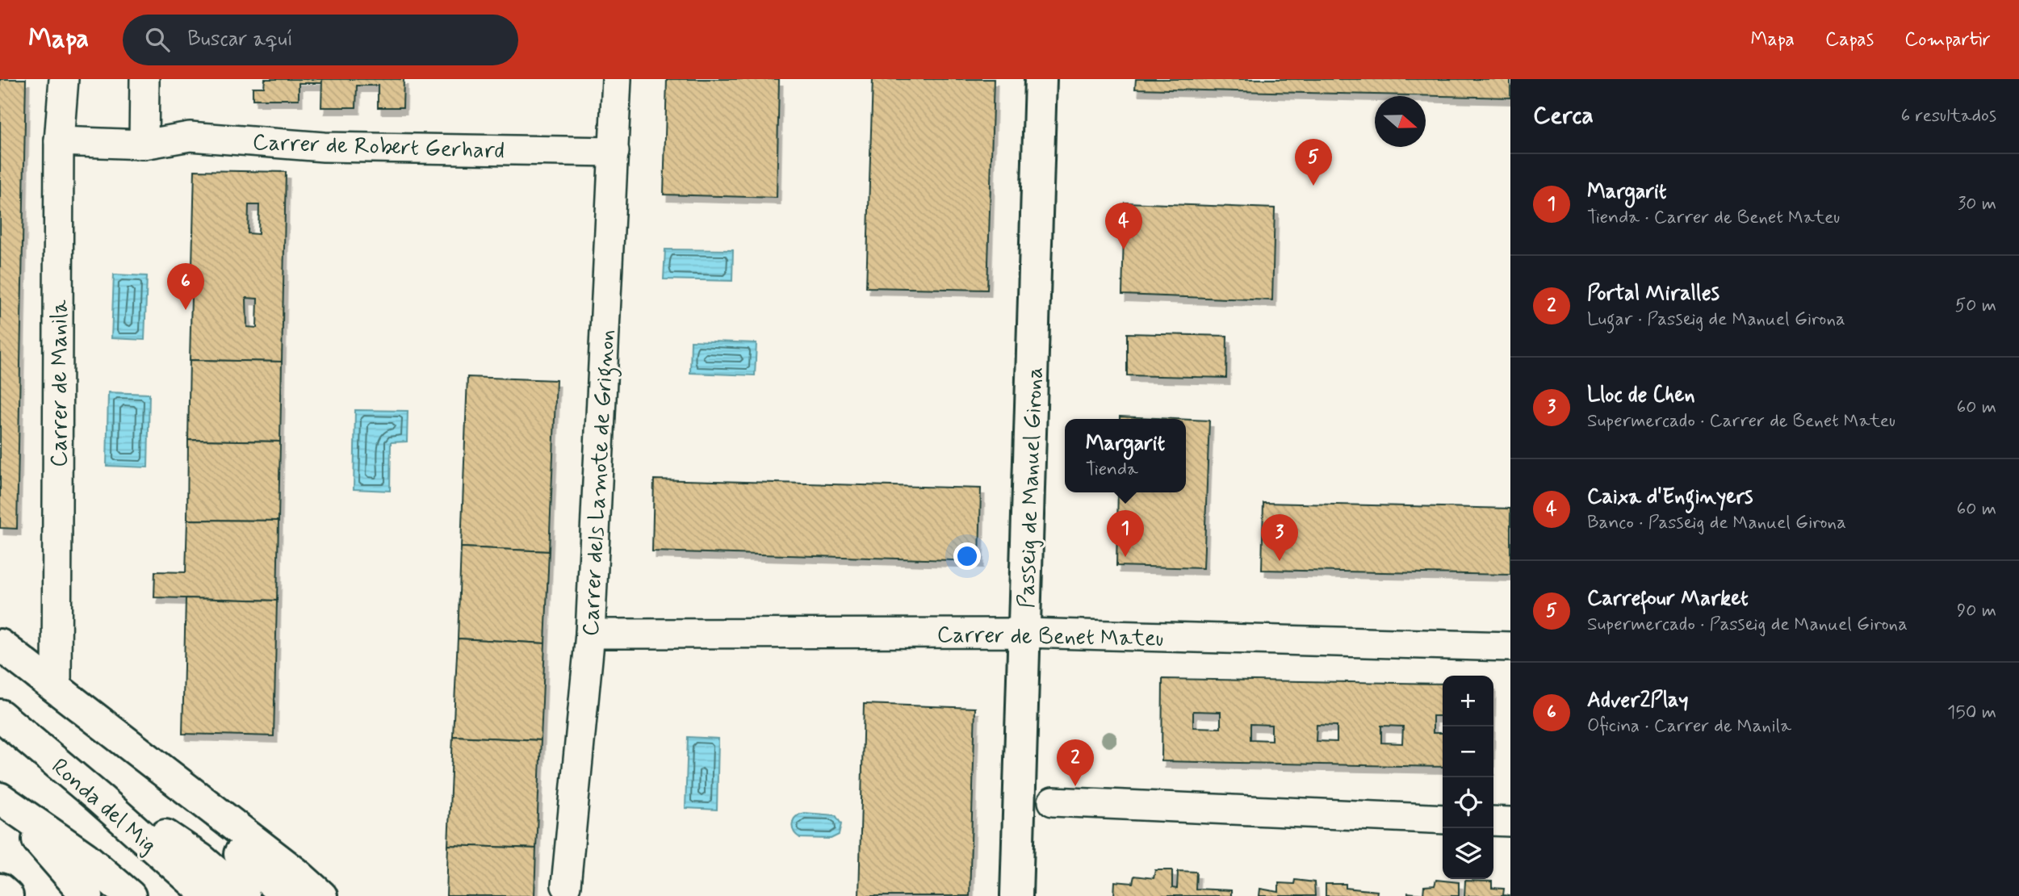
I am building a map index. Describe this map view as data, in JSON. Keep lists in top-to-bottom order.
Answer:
{
  "streets": {
    "main road": ["Passeig de Manuel Girona", "Ronda del Mig"],
    "street": [
      "Carrer de Robert Gerhard",
      "Carrer de Manila",
      "Carrer dels Lamote de Grignon",
      "Carrer de Benet Mateu"
    ]
  },
  "crossings": [
    ["Carrer de Robert Gerhard", "Carrer de Manila"],
    ["Carrer de Robert Gerhard", "Carrer dels Lamote de Grignon"],
    ["Carrer dels Lamote de Grignon", "Carrer de Benet Mateu"],
    ["Passeig de Manuel Girona", "Carrer de Benet Mateu"]
  ],
  "north": "right",
  "page": {
    "header": "Mapa",
    "search": "Buscar aquí",
    "nav": ["Mapa", "Capas", "Compartir"],
    "heading": ["Cerca", "6 resultados"],
    "pins": [
      "5",
      "4",
      "6",
      "1",
      "3",
      "2"
    ],
    "list": [
      {
        "mark": "1",
        "name": "Margarit",
        "note": "Tienda · Carrer de Benet Mateu",
        "value": "30 m"
      },
      {
        "mark": "2",
        "name": "Portal Miralles",
        "note": "Lugar · Passeig de Manuel Girona",
        "value": "50 m"
      },
      {
        "mark": "3",
        "name": "Lloc de Chen",
        "note": "Supermercado · Carrer de Benet Mateu",
        "value": "60 m"
      },
      {
        "mark": "4",
        "name": "Caixa d'Enginyers",
        "note": "Banco · Passeig de Manuel Girona",
        "value": "60 m"
      },
      {
        "mark": "5",
        "name": "Carrefour Market",
        "note": "Supermercado · Passeig de Manuel Girona",
        "value": "90 m"
      },
      {
        "mark": "6",
        "name": "Adver2Play",
        "note": "Oficina · Carrer de Manila",
        "value": "150 m"
      }
    ],
    "popup": ["Margarit", "Tienda"],
    "map_buttons": ["+", "−"]
  }
}
